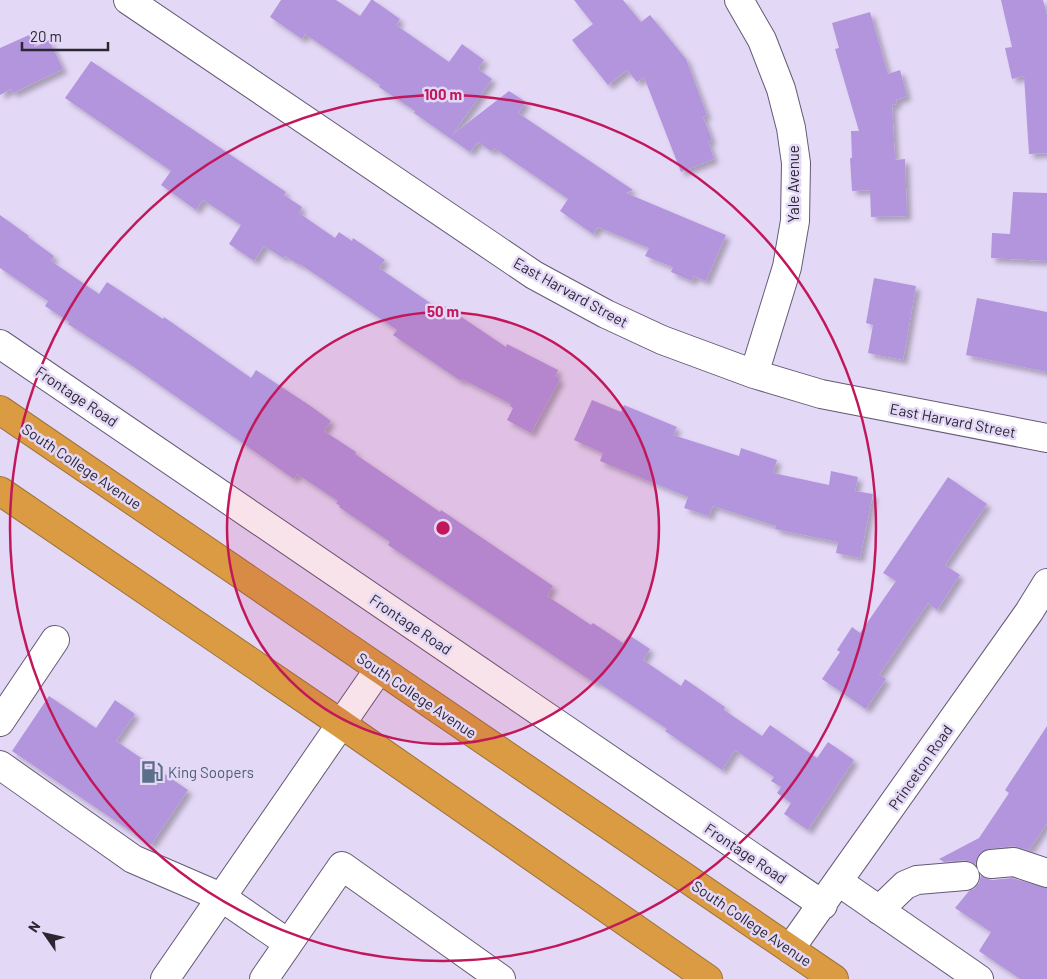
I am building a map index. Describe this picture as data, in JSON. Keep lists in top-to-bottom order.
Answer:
{
  "streets": {
    "highway": ["South College Avenue"],
    "street": [
      "Yale Avenue",
      "East Harvard Street",
      "Frontage Road",
      "Princeton Road"
    ]
  },
  "crossings": [
    ["Yale Avenue", "East Harvard Street"],
    ["Frontage Road", "Princeton Road"],
    ["South College Avenue", "Princeton Road"]
  ],
  "places": {
    "fuel station": ["King Soopers"]
  },
  "scale_bar": "20 m",
  "north": "top left",
  "rings": ["100 m", "50 m"]
}
